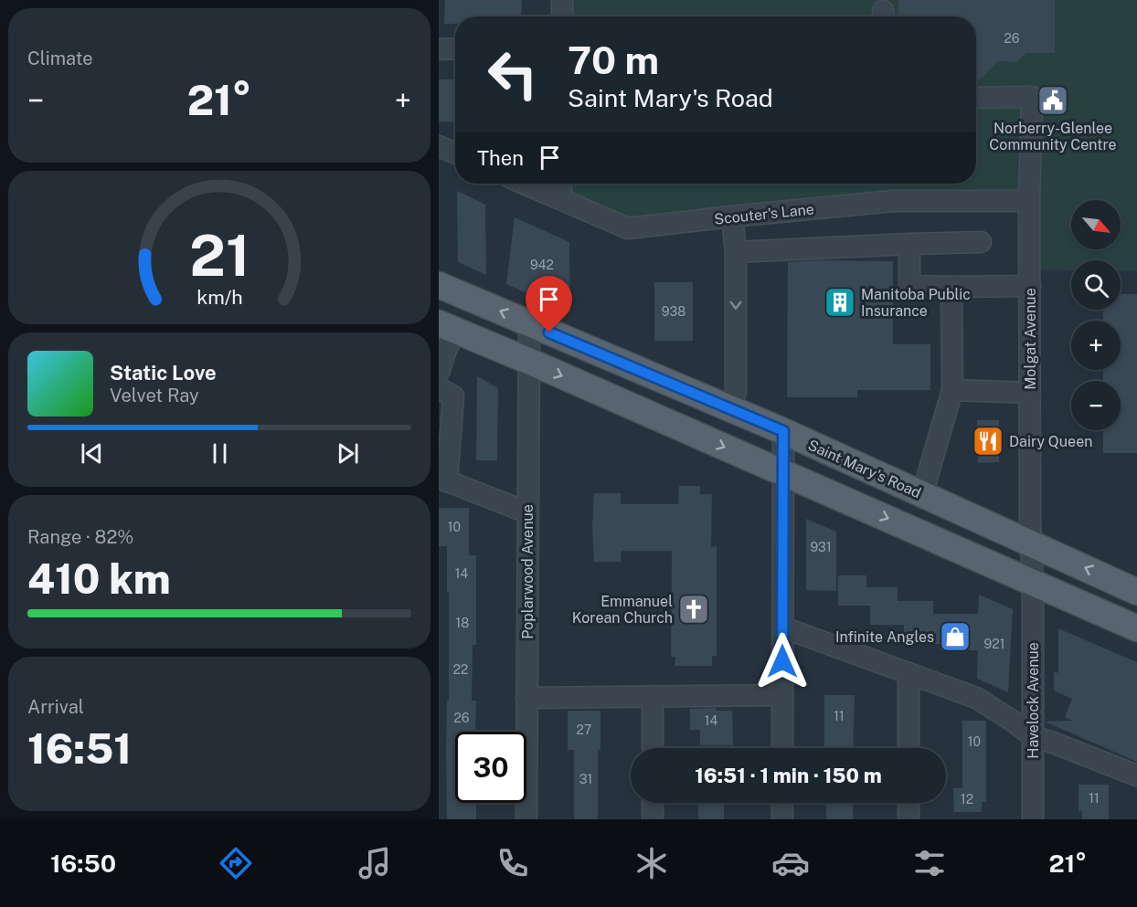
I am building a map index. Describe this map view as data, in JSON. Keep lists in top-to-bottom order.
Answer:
{
  "streets": {
    "main road": ["Saint Mary's Road"],
    "street": [
      "Scouter's Lane",
      "Molgat Avenue",
      "Poplarwood Avenue",
      "Havelock Avenue"
    ]
  },
  "crossings": [
    ["Scouter's Lane", "Molgat Avenue"],
    ["Molgat Avenue", "Saint Mary's Road"],
    ["Molgat Avenue", "Havelock Avenue"],
    ["Saint Mary's Road", "Poplarwood Avenue"]
  ],
  "places": {
    "public building": ["Norberry-Glenlee Community Centre"],
    "building": ["Manitoba Public Insurance"],
    "restaurant": ["Dairy Queen"],
    "church": ["Emmanuel Korean Church"],
    "shop": ["Infinite Angles"]
  },
  "house_numbers": [
    "26",
    "942",
    "938",
    "10",
    "931",
    "14",
    "18",
    "921",
    "22",
    "11",
    "26",
    "14",
    "27",
    "10",
    "31",
    "11",
    "12"
  ],
  "north": "bottom right",
  "page": {
    "tile": [
      "Climate",
      ["Range · 82%", "410 km"],
      ["Arrival", "16:51"]
    ],
    "turn": ["70 m", "Saint Mary's Road"],
    "heat": ["−", "21°", "+"],
    "then": "Then",
    "map_buttons": ["+", "−"],
    "song": ["Static Love", "Velvet Ray"],
    "limit": "30",
    "trip": "16:51 · 1 min · 150 m",
    "tabs": ["16:50", "21°"],
    "gauge": ["21", "km/h"]
  }
}
